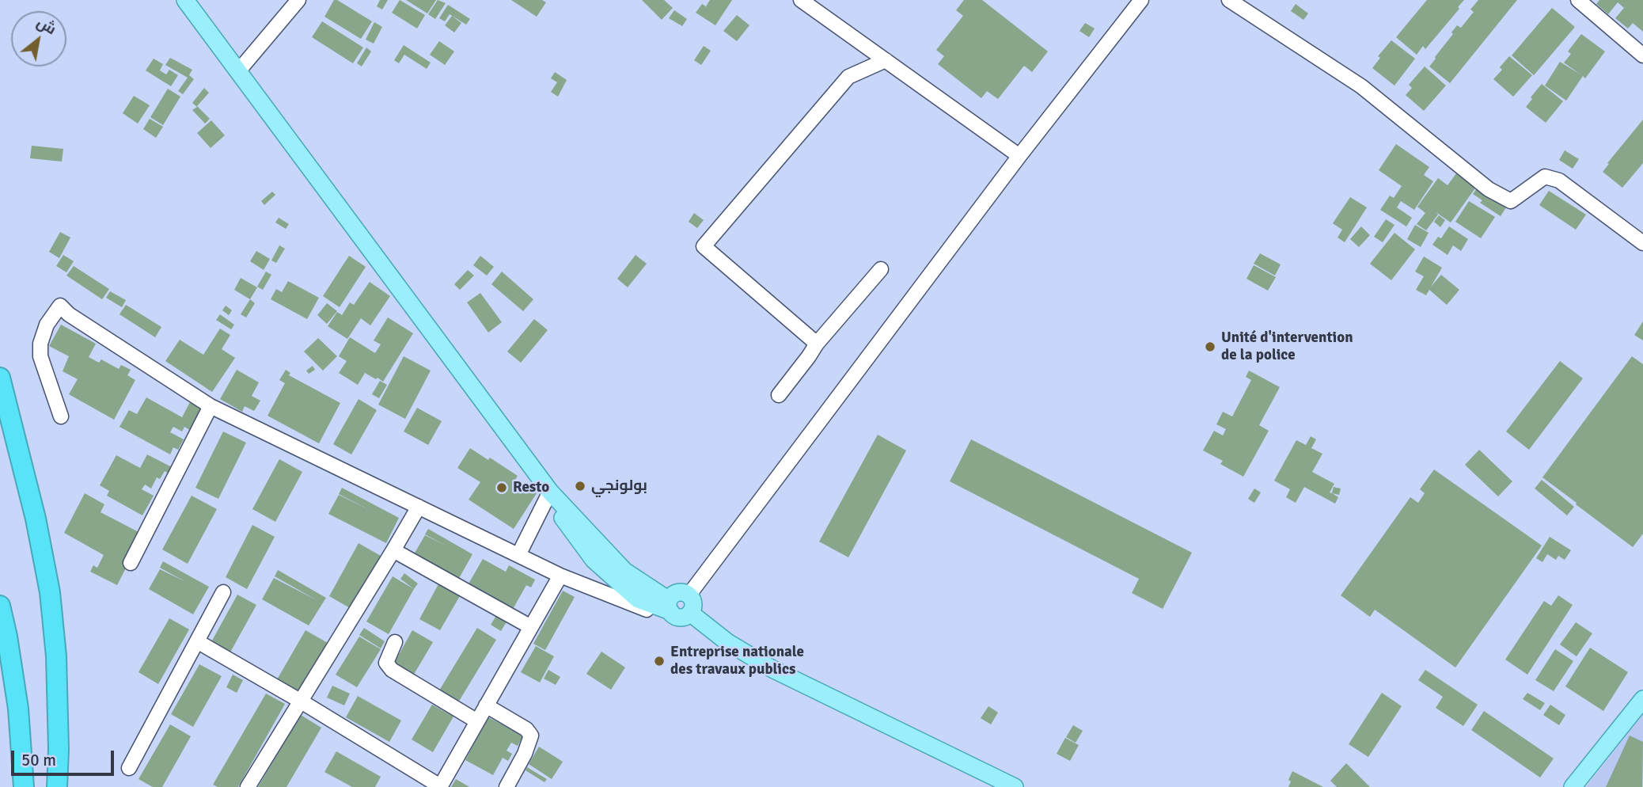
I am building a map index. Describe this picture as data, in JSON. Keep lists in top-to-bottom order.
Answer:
{
  "places": [
    "Unité d'intervention de la police",
    "بولونجي",
    "Resto",
    "Entreprise nationale des travaux publics"
  ],
  "scale_bar": "50 m",
  "north": "top right"
}
